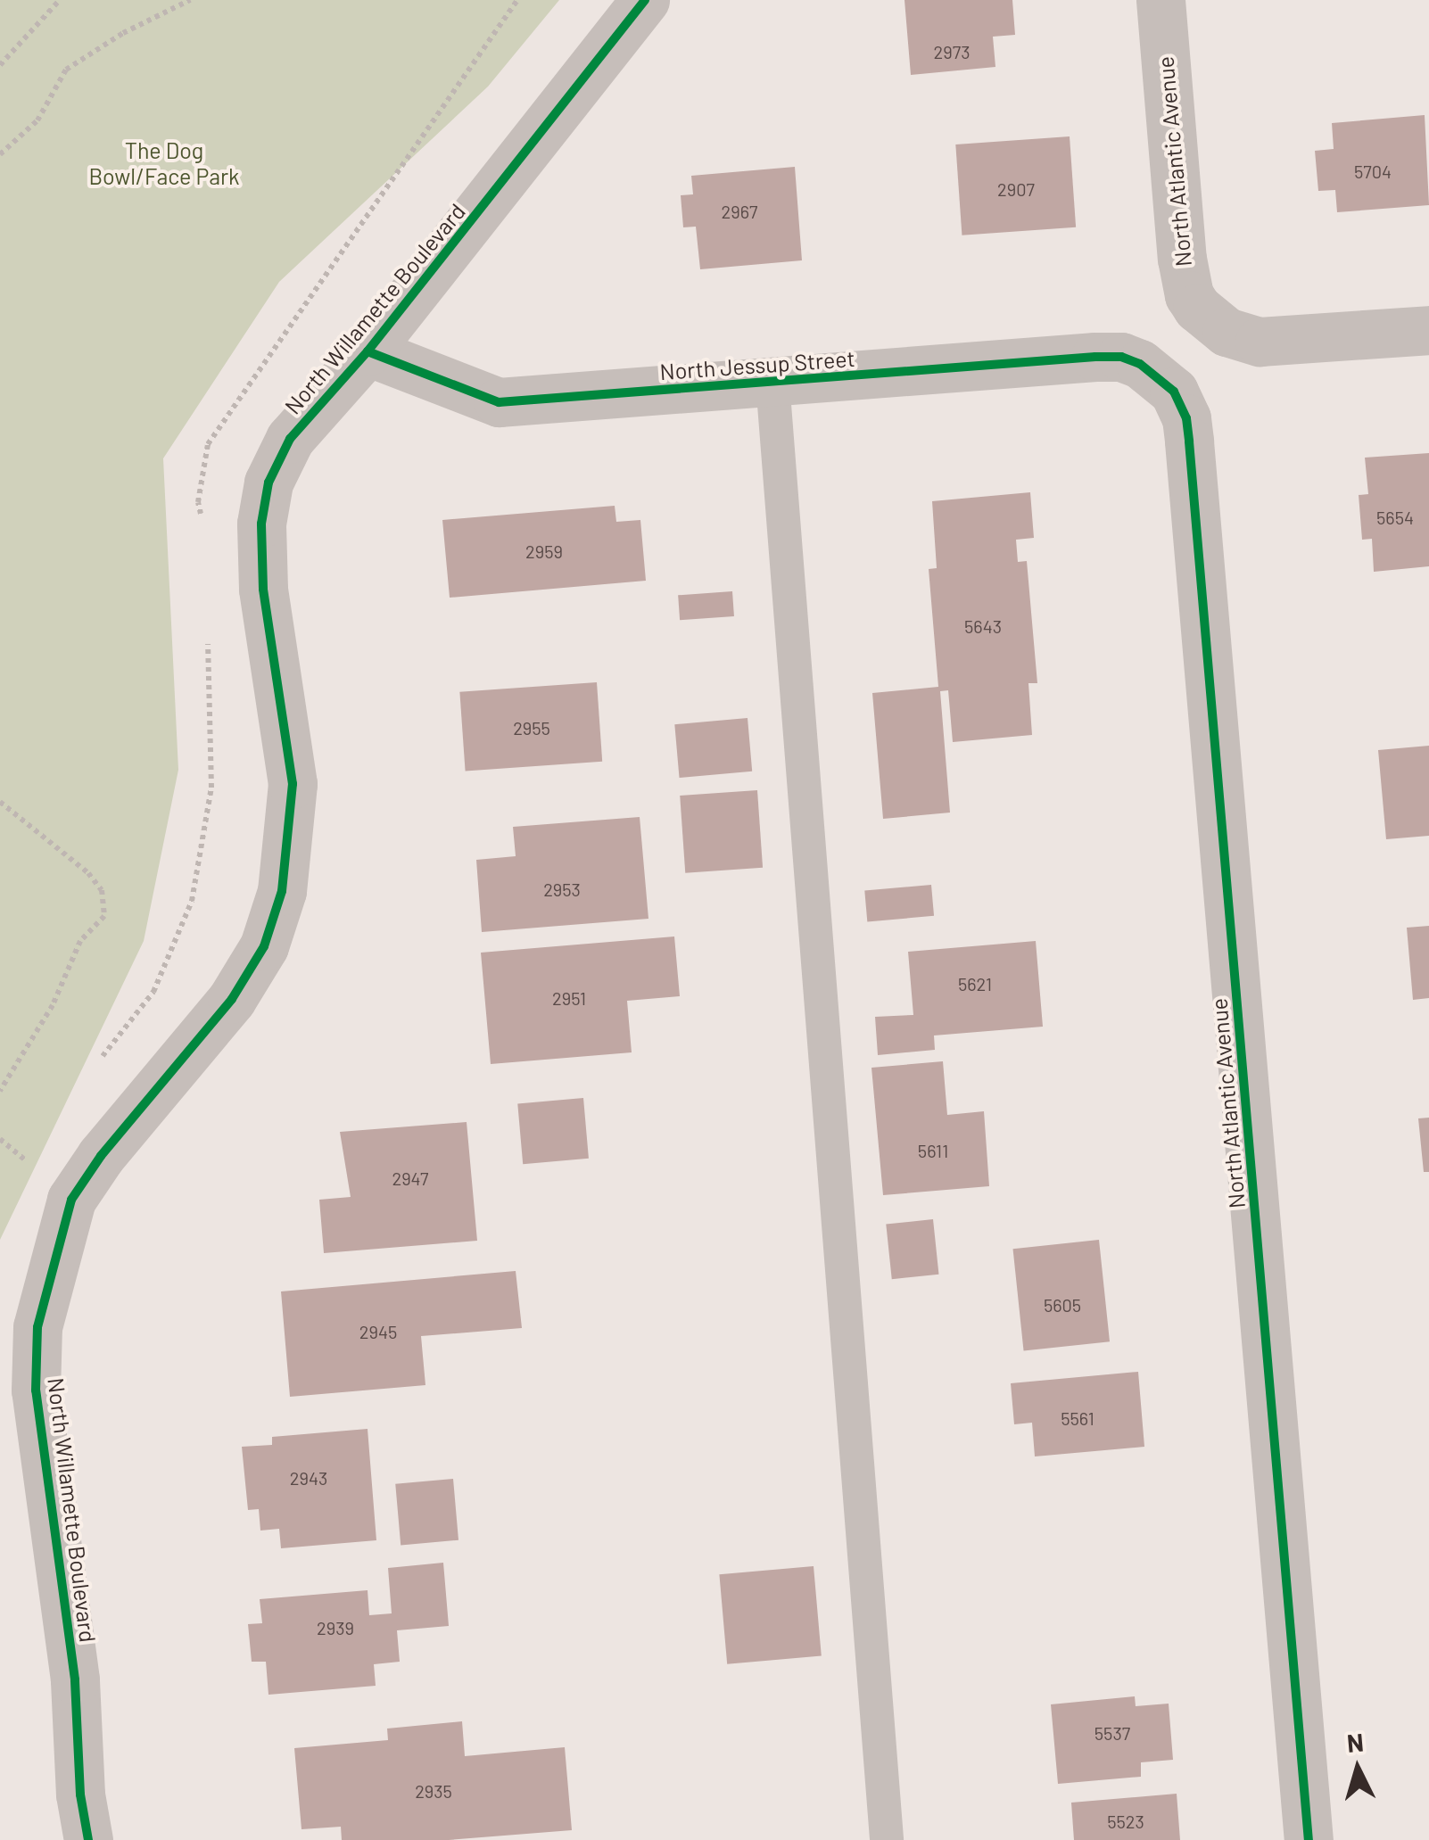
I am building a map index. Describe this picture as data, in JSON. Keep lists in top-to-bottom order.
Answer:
{
  "streets": {
    "street": ["North Atlantic Avenue", "North Willamette Boulevard", "North Jessup Street"]
  },
  "crossings": [
    ["North Atlantic Avenue", "North Jessup Street"],
    ["North Willamette Boulevard", "North Jessup Street"]
  ],
  "parks": ["The Dog Bowl/Face Park"],
  "house_numbers": [
    "2973",
    "5704",
    "2907",
    "2967",
    "5654",
    "2959",
    "5643",
    "2955",
    "2953",
    "5621",
    "2951",
    "5611",
    "2947",
    "5605",
    "2945",
    "5561",
    "2943",
    "2939",
    "5537",
    "2935",
    "5523"
  ],
  "north": "top"
}
